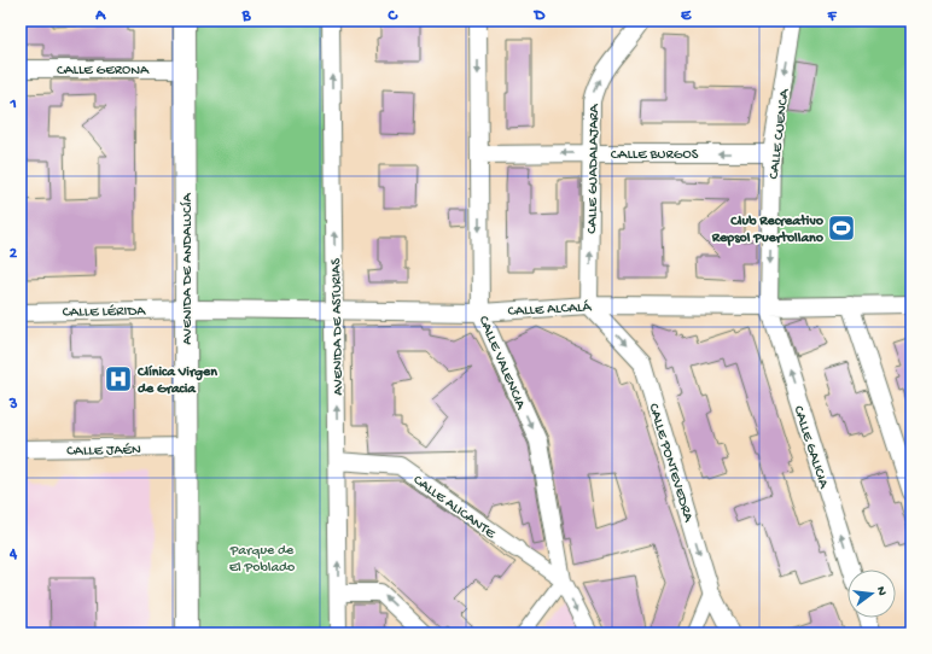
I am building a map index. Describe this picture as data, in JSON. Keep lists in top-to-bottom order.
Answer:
{
  "streets": {
    "street": [
      "CALLE GERONA",
      "CALLE CUENCA",
      "CALLE BURGOS",
      "CALLE GUADALAJARA",
      "AVENIDA DE ANDALUCÍA",
      "CALLE ALCALÁ",
      "CALLE LÉRIDA",
      "AVENIDA DE ASTURIAS",
      "CALLE VALENCIA",
      "CALLE GALICIA",
      "CALLE JAÉN",
      "CALLE PONTEVEDRA",
      "CALLE ALICANTE"
    ]
  },
  "crossings": [
    ["CALLE GERONA", "AVENIDA DE ANDALUCÍA"],
    ["CALLE CUENCA", "CALLE BURGOS"],
    ["CALLE CUENCA", "CALLE ALCALÁ"],
    ["CALLE CUENCA", "CALLE GALICIA"],
    ["CALLE BURGOS", "CALLE GUADALAJARA"],
    ["CALLE BURGOS", "CALLE VALENCIA"],
    ["CALLE GUADALAJARA", "CALLE ALCALÁ"],
    ["CALLE GUADALAJARA", "CALLE PONTEVEDRA"],
    ["AVENIDA DE ANDALUCÍA", "CALLE ALCALÁ"],
    ["AVENIDA DE ANDALUCÍA", "CALLE LÉRIDA"],
    ["AVENIDA DE ANDALUCÍA", "CALLE JAÉN"],
    ["CALLE ALCALÁ", "CALLE LÉRIDA"],
    ["CALLE ALCALÁ", "AVENIDA DE ASTURIAS"],
    ["CALLE ALCALÁ", "CALLE VALENCIA"],
    ["CALLE ALCALÁ", "CALLE GALICIA"],
    ["CALLE ALCALÁ", "CALLE PONTEVEDRA"],
    ["AVENIDA DE ASTURIAS", "CALLE ALICANTE"],
    ["CALLE VALENCIA", "CALLE ALICANTE"]
  ],
  "one_way": [
    "CALLE CUENCA",
    "CALLE BURGOS",
    "CALLE GUADALAJARA",
    "AVENIDA DE ASTURIAS",
    "CALLE VALENCIA",
    "CALLE PONTEVEDRA"
  ],
  "parks": ["Parque de El Poblado"],
  "places": {
    "sports": ["Club Recreativo Repsol Puertollano"],
    "hospital": ["Clínica Virgen de Gracia"]
  },
  "north": "right",
  "grid": {
    "columns": [
      "A",
      "B",
      "C",
      "D",
      "E",
      "F"
    ],
    "rows": [
      "1",
      "2",
      "3",
      "4"
    ]
  }
}
